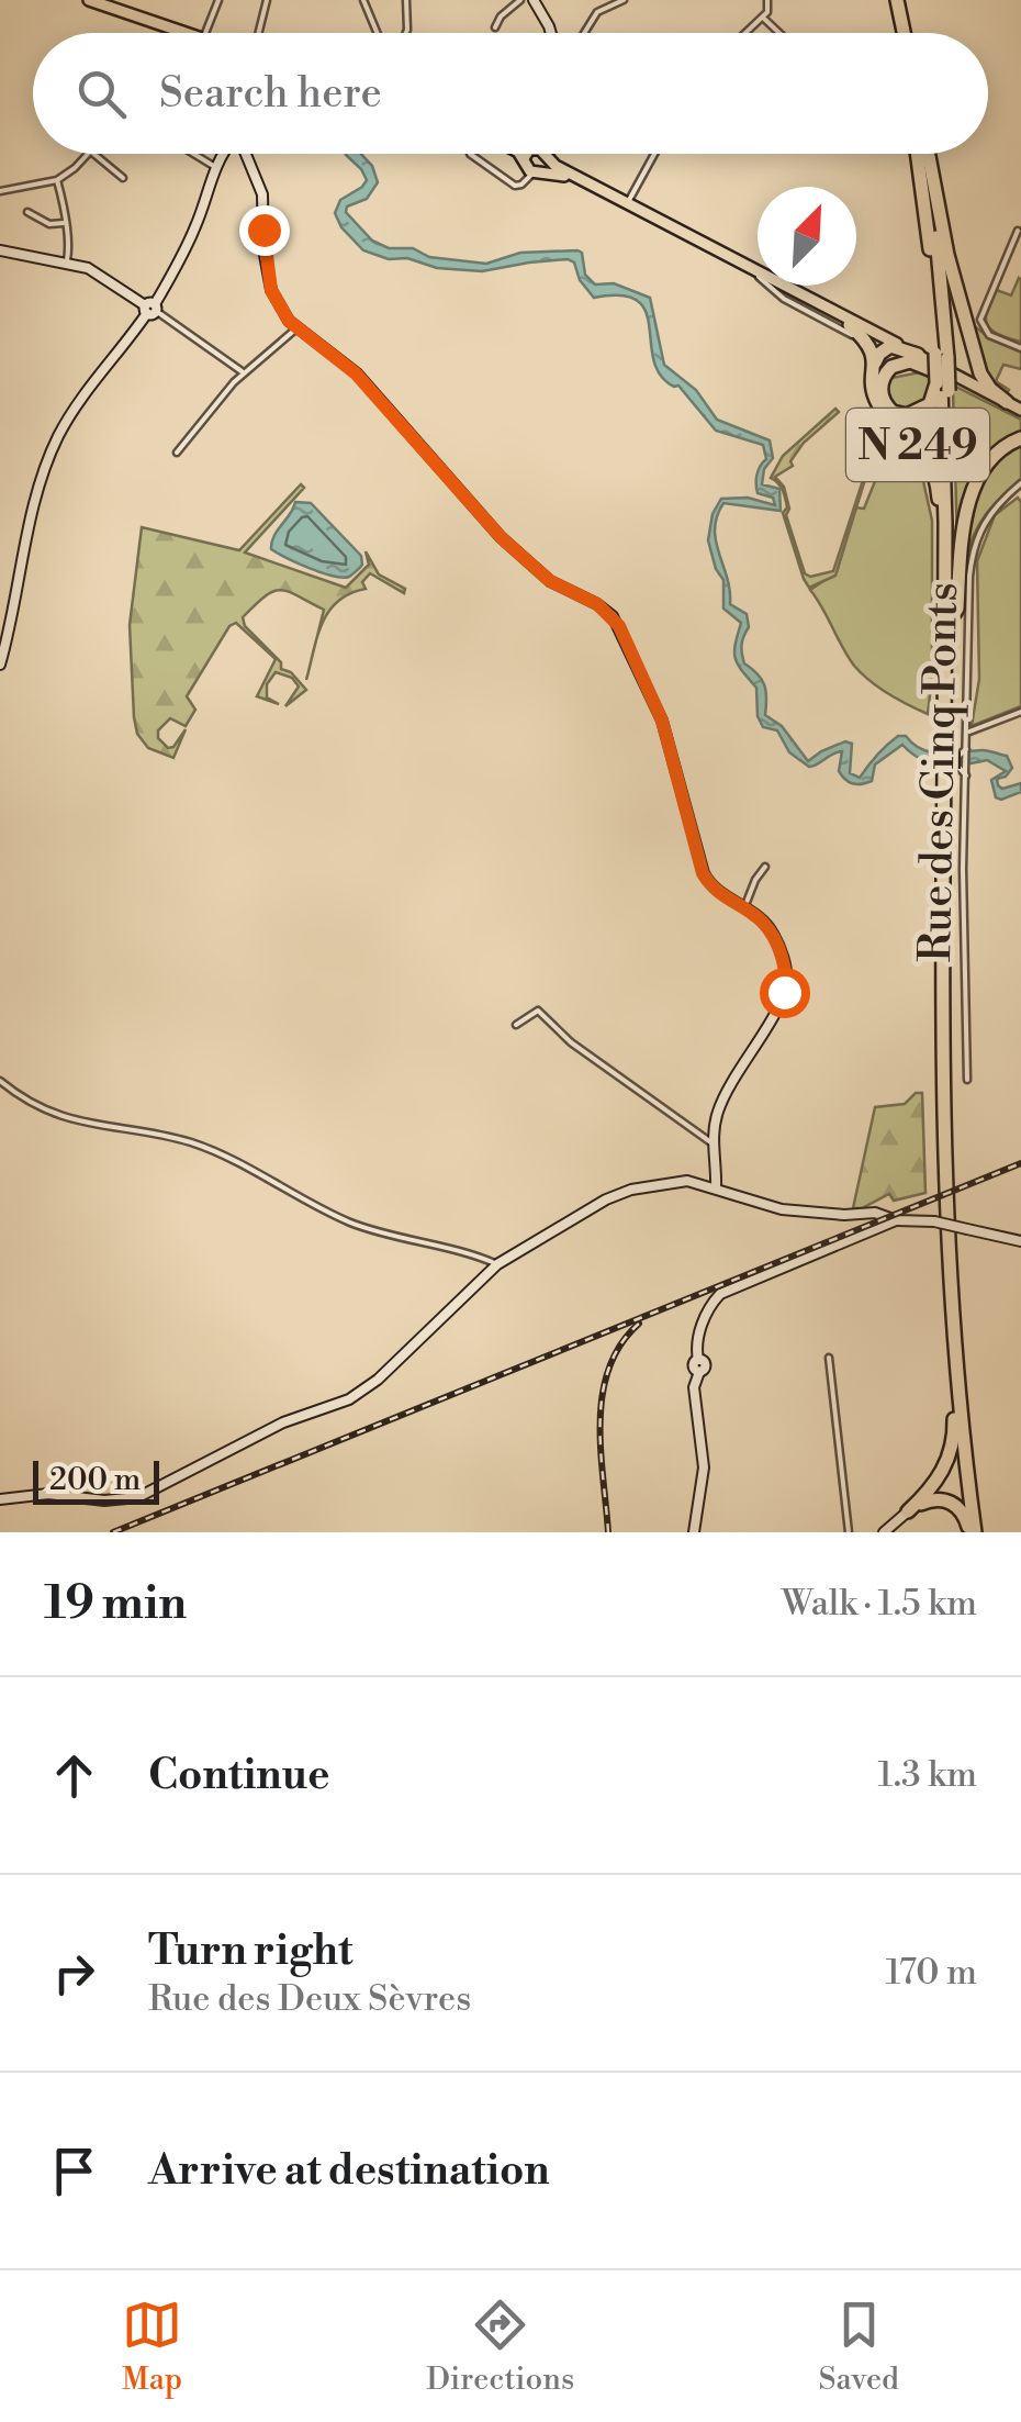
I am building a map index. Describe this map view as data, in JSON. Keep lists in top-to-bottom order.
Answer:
{
  "streets": {
    "highway": ["N 249"],
    "street": ["Rue des Cinq Ponts"]
  },
  "scale_bar": "200 m",
  "north": "top right",
  "page": {
    "search": "Search here",
    "scale": "200 m",
    "heading": ["19 min", "Walk · 1.5 km"],
    "list": [
      ["Continue", "1.3 km"],
      ["Turn right", "Rue des Deux Sèvres", "170 m"],
      "Arrive at destination"
    ],
    "nav": ["Map", "Directions", "Saved"]
  }
}
